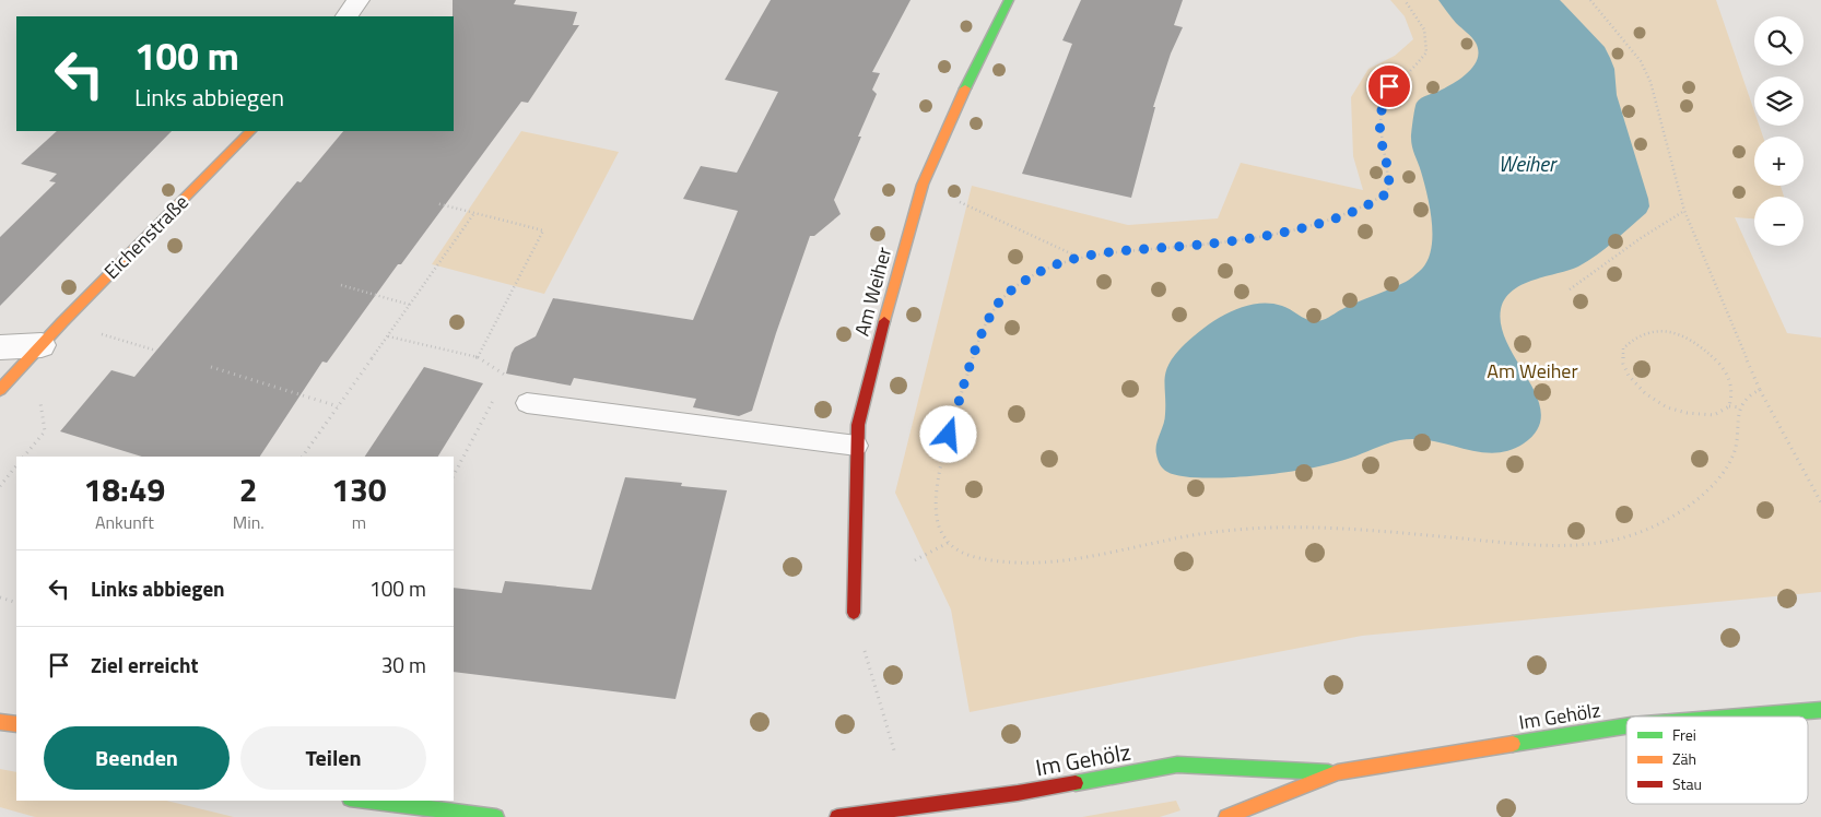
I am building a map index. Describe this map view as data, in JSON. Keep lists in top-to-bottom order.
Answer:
{
  "streets": {
    "street": ["Eichenstraße", "Am Weiher", "Im Gehölz"]
  },
  "water": ["Weiher"],
  "parks": ["Am Weiher"],
  "legend": ["Frei", "Zäh", "Stau"],
  "page": {
    "map_buttons": ["+", "−"],
    "turn": ["100 m", "Links abbiegen"],
    "eta": [
      "18:49",
      "Ankunft",
      "2",
      "Min.",
      "130",
      "m"
    ],
    "list": [
      {
        "name": "Links abbiegen",
        "value": "100 m"
      },
      {
        "name": "Ziel erreicht",
        "value": "30 m"
      }
    ],
    "buttons": ["Beenden", "Teilen"]
  }
}
